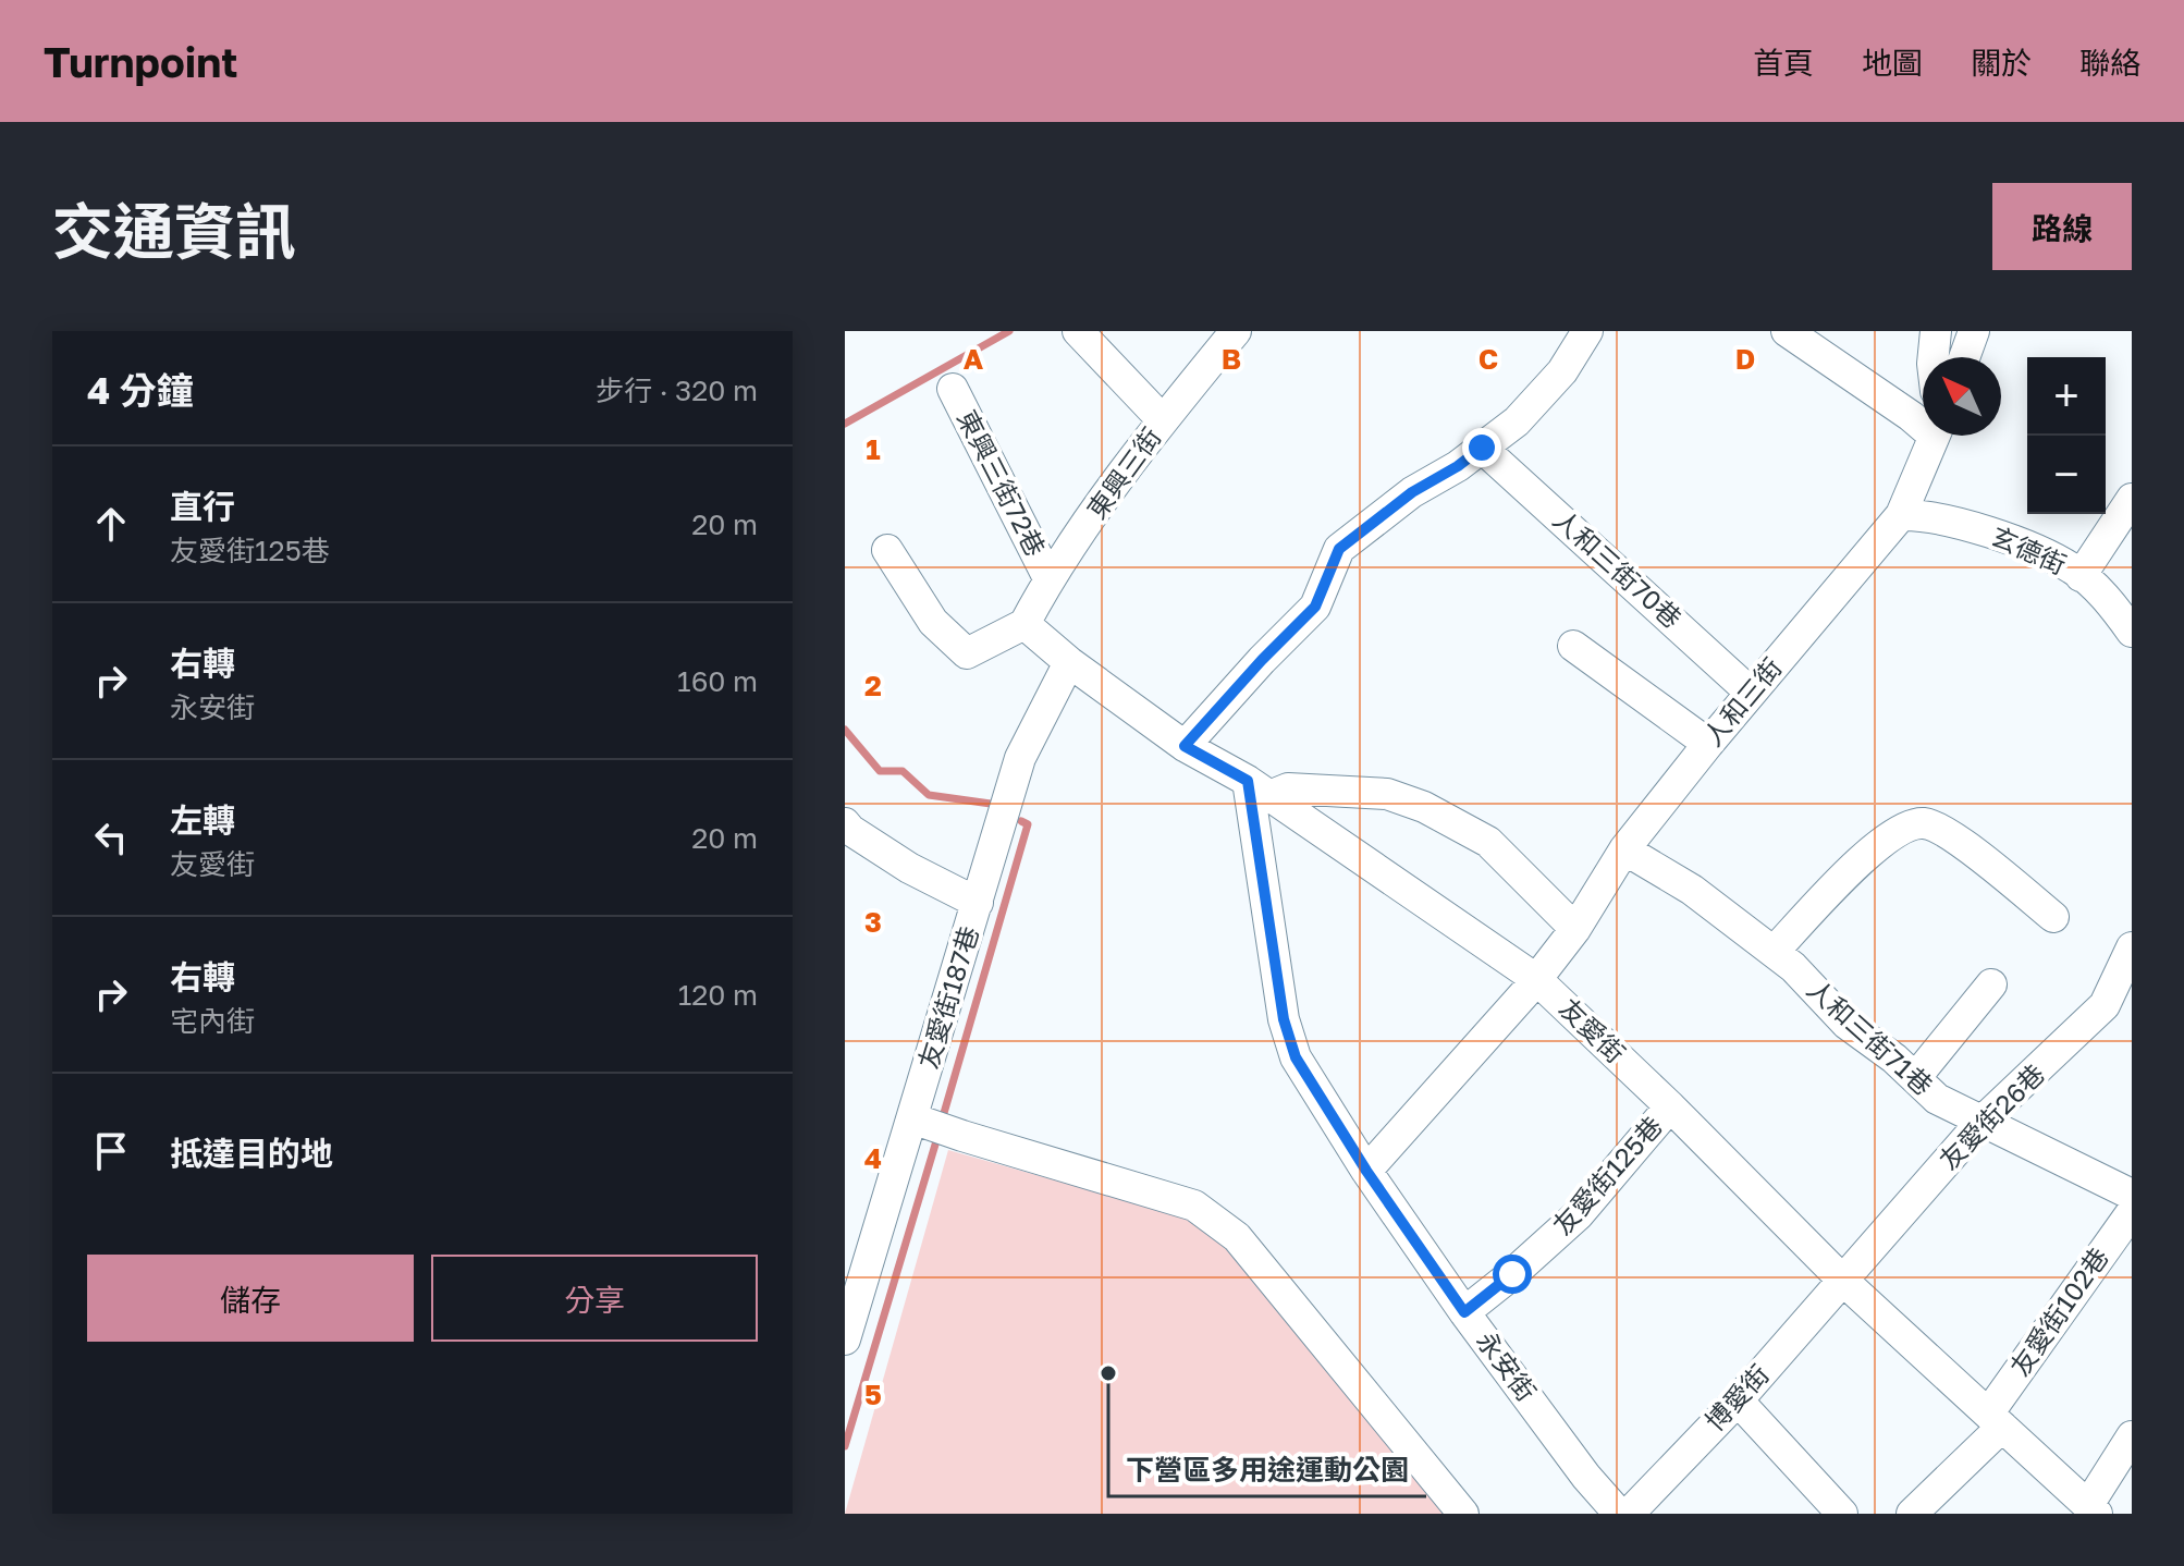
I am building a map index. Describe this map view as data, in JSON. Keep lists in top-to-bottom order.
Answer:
{
  "streets": {
    "street": [
      "東興三街",
      "東興三街72巷",
      "玄德街",
      "人和三街70巷",
      "人和三街",
      "友愛街187巷",
      "友愛街",
      "人和三街71巷",
      "友愛街26巷",
      "友愛街125巷",
      "友愛街102巷",
      "永安街",
      "博愛街"
    ]
  },
  "crossings": [
    ["東興三街", "東興三街72巷"],
    ["東興三街", "友愛街"],
    ["玄德街", "人和三街"],
    ["人和三街70巷", "人和三街"],
    ["人和三街", "友愛街"],
    ["人和三街", "人和三街71巷"],
    ["人和三街", "永安街"],
    ["友愛街187巷", "友愛街"],
    ["友愛街", "友愛街26巷"],
    ["友愛街", "友愛街125巷"],
    ["友愛街", "友愛街102巷"],
    ["友愛街", "永安街"],
    ["友愛街", "博愛街"],
    ["人和三街71巷", "友愛街26巷"],
    ["友愛街26巷", "博愛街"],
    ["友愛街125巷", "永安街"]
  ],
  "places": ["下營區多用途運動公園"],
  "north": "top left",
  "page": {
    "header": "Turnpoint",
    "nav": [
      "首頁",
      "地圖",
      "關於",
      "聯絡"
    ],
    "title": "交通資訊",
    "buttons": [
      "路線",
      ["儲存", "分享"]
    ],
    "heading": ["4 分鐘", "步行 · 320 m"],
    "map_buttons": ["+", "−"],
    "list": [
      ["直行", "友愛街125巷", "20 m"],
      ["右轉", "永安街", "160 m"],
      ["左轉", "友愛街", "20 m"],
      ["右轉", "宅內街", "120 m"],
      "抵達目的地"
    ]
  },
  "grid": {
    "columns": [
      "A",
      "B",
      "C",
      "D"
    ],
    "rows": [
      "1",
      "2",
      "3",
      "4",
      "5"
    ]
  }
}
